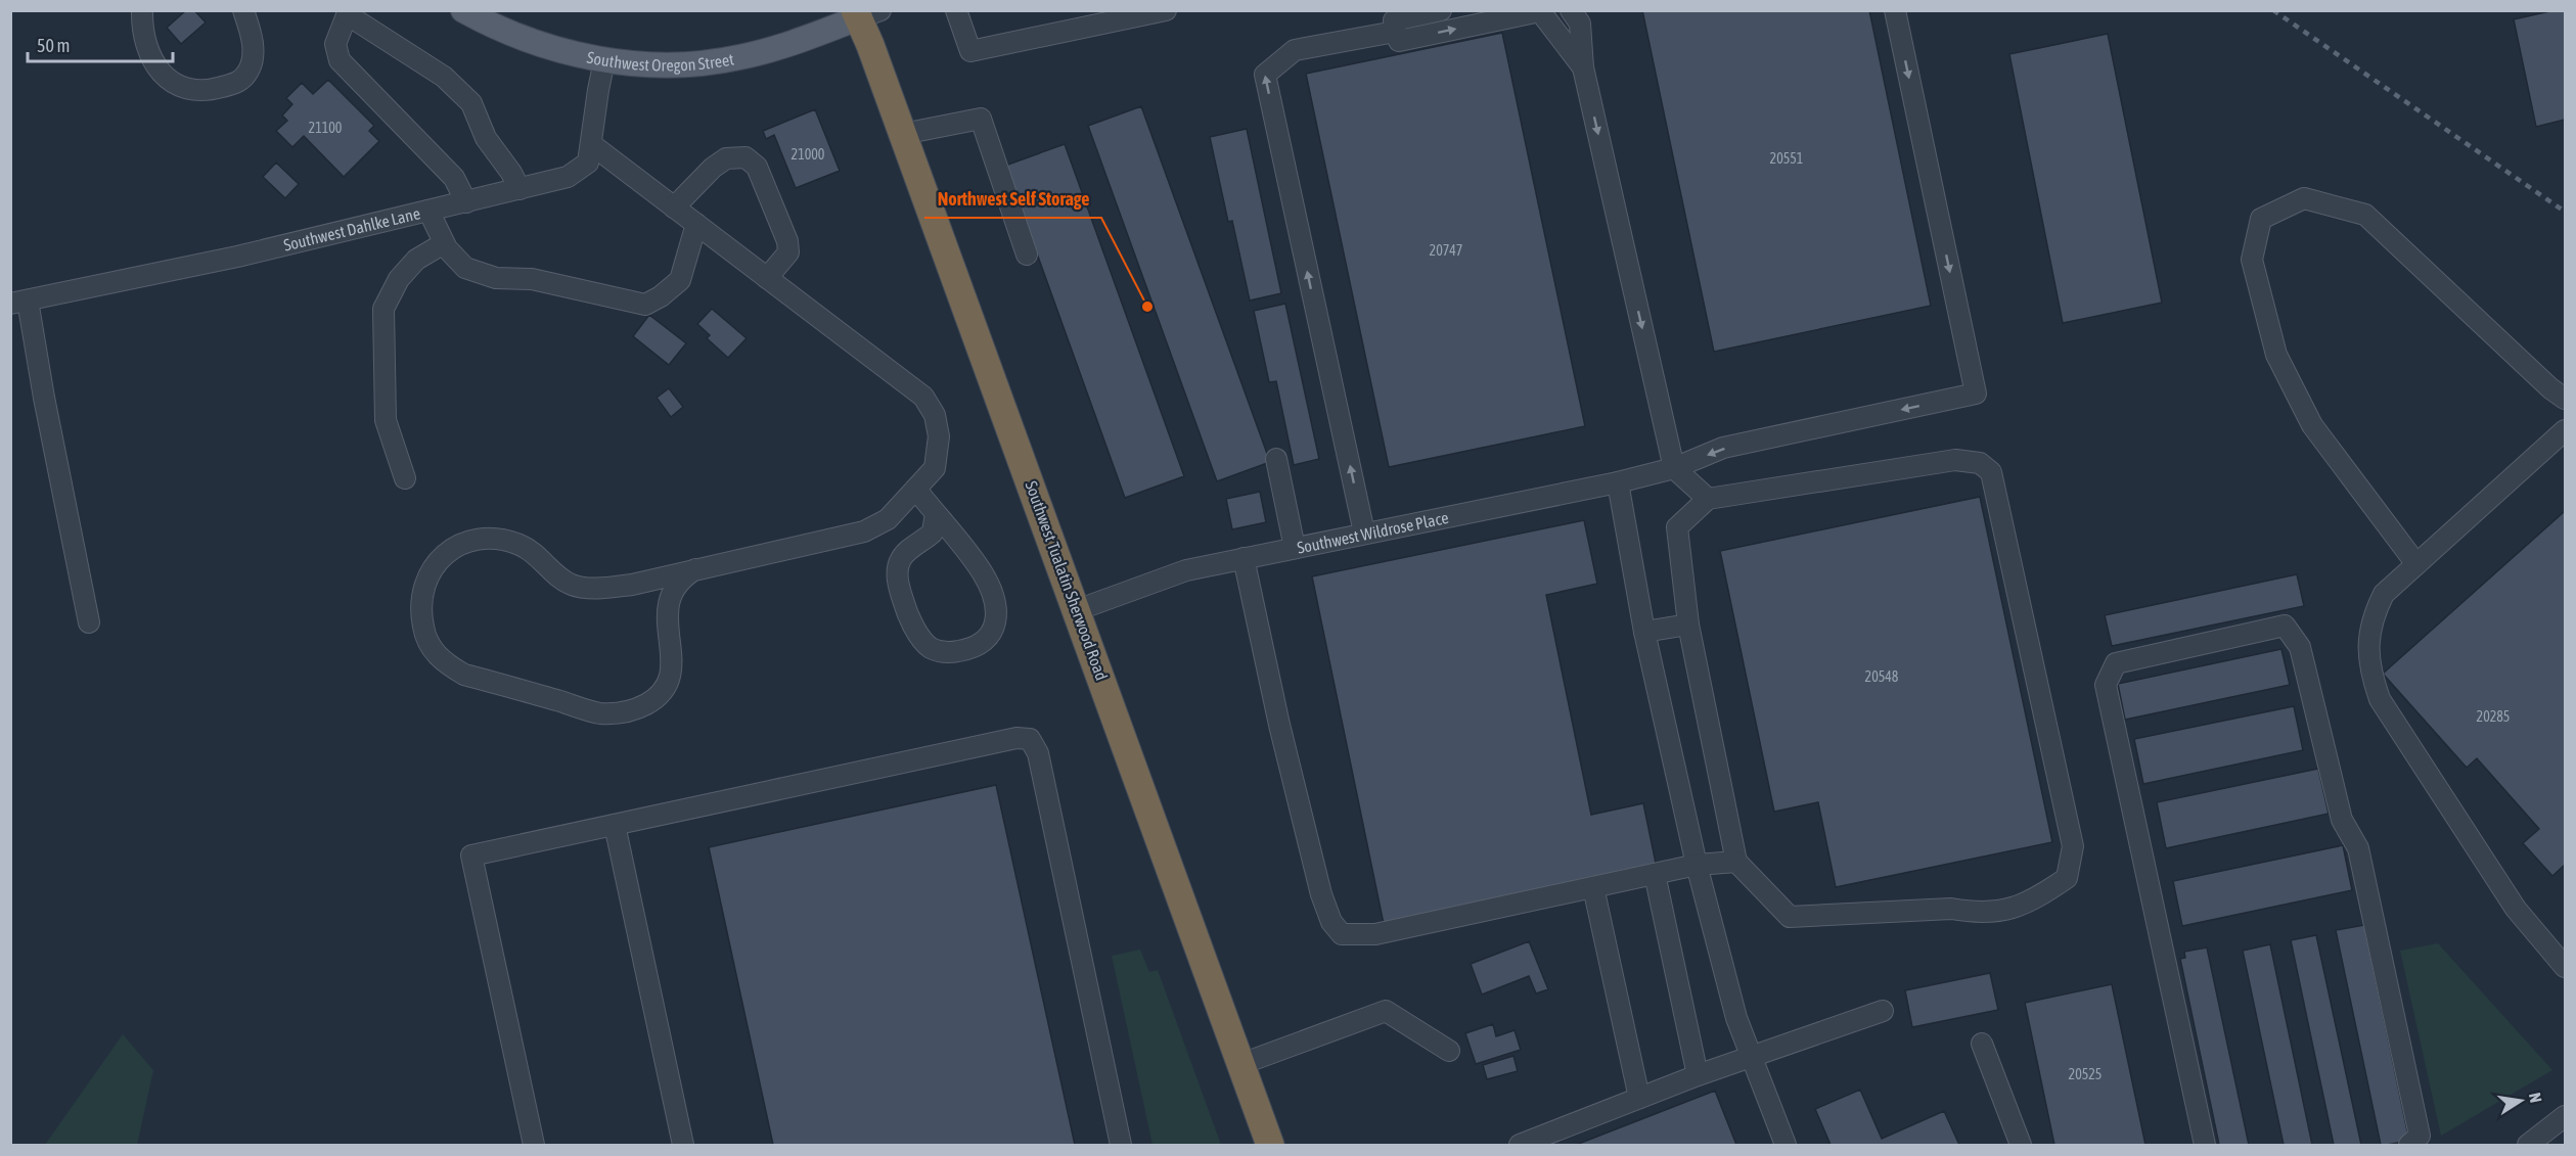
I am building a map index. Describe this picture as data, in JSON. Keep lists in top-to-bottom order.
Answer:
{
  "streets": {
    "highway": ["Southwest Tualatin Sherwood Road"],
    "main road": ["Southwest Oregon Street"],
    "street": ["Southwest Dahlke Lane", "Southwest Wildrose Place"]
  },
  "crossings": [
    ["Southwest Oregon Street", "Southwest Dahlke Lane"],
    ["Southwest Oregon Street", "Southwest Tualatin Sherwood Road"],
    ["Southwest Wildrose Place", "Southwest Tualatin Sherwood Road"]
  ],
  "places": ["Northwest Self Storage"],
  "house_numbers": [
    "21100",
    "21000",
    "20551",
    "20747",
    "20548",
    "20285",
    "20525"
  ],
  "scale_bar": "50 m",
  "north": "right"
}
